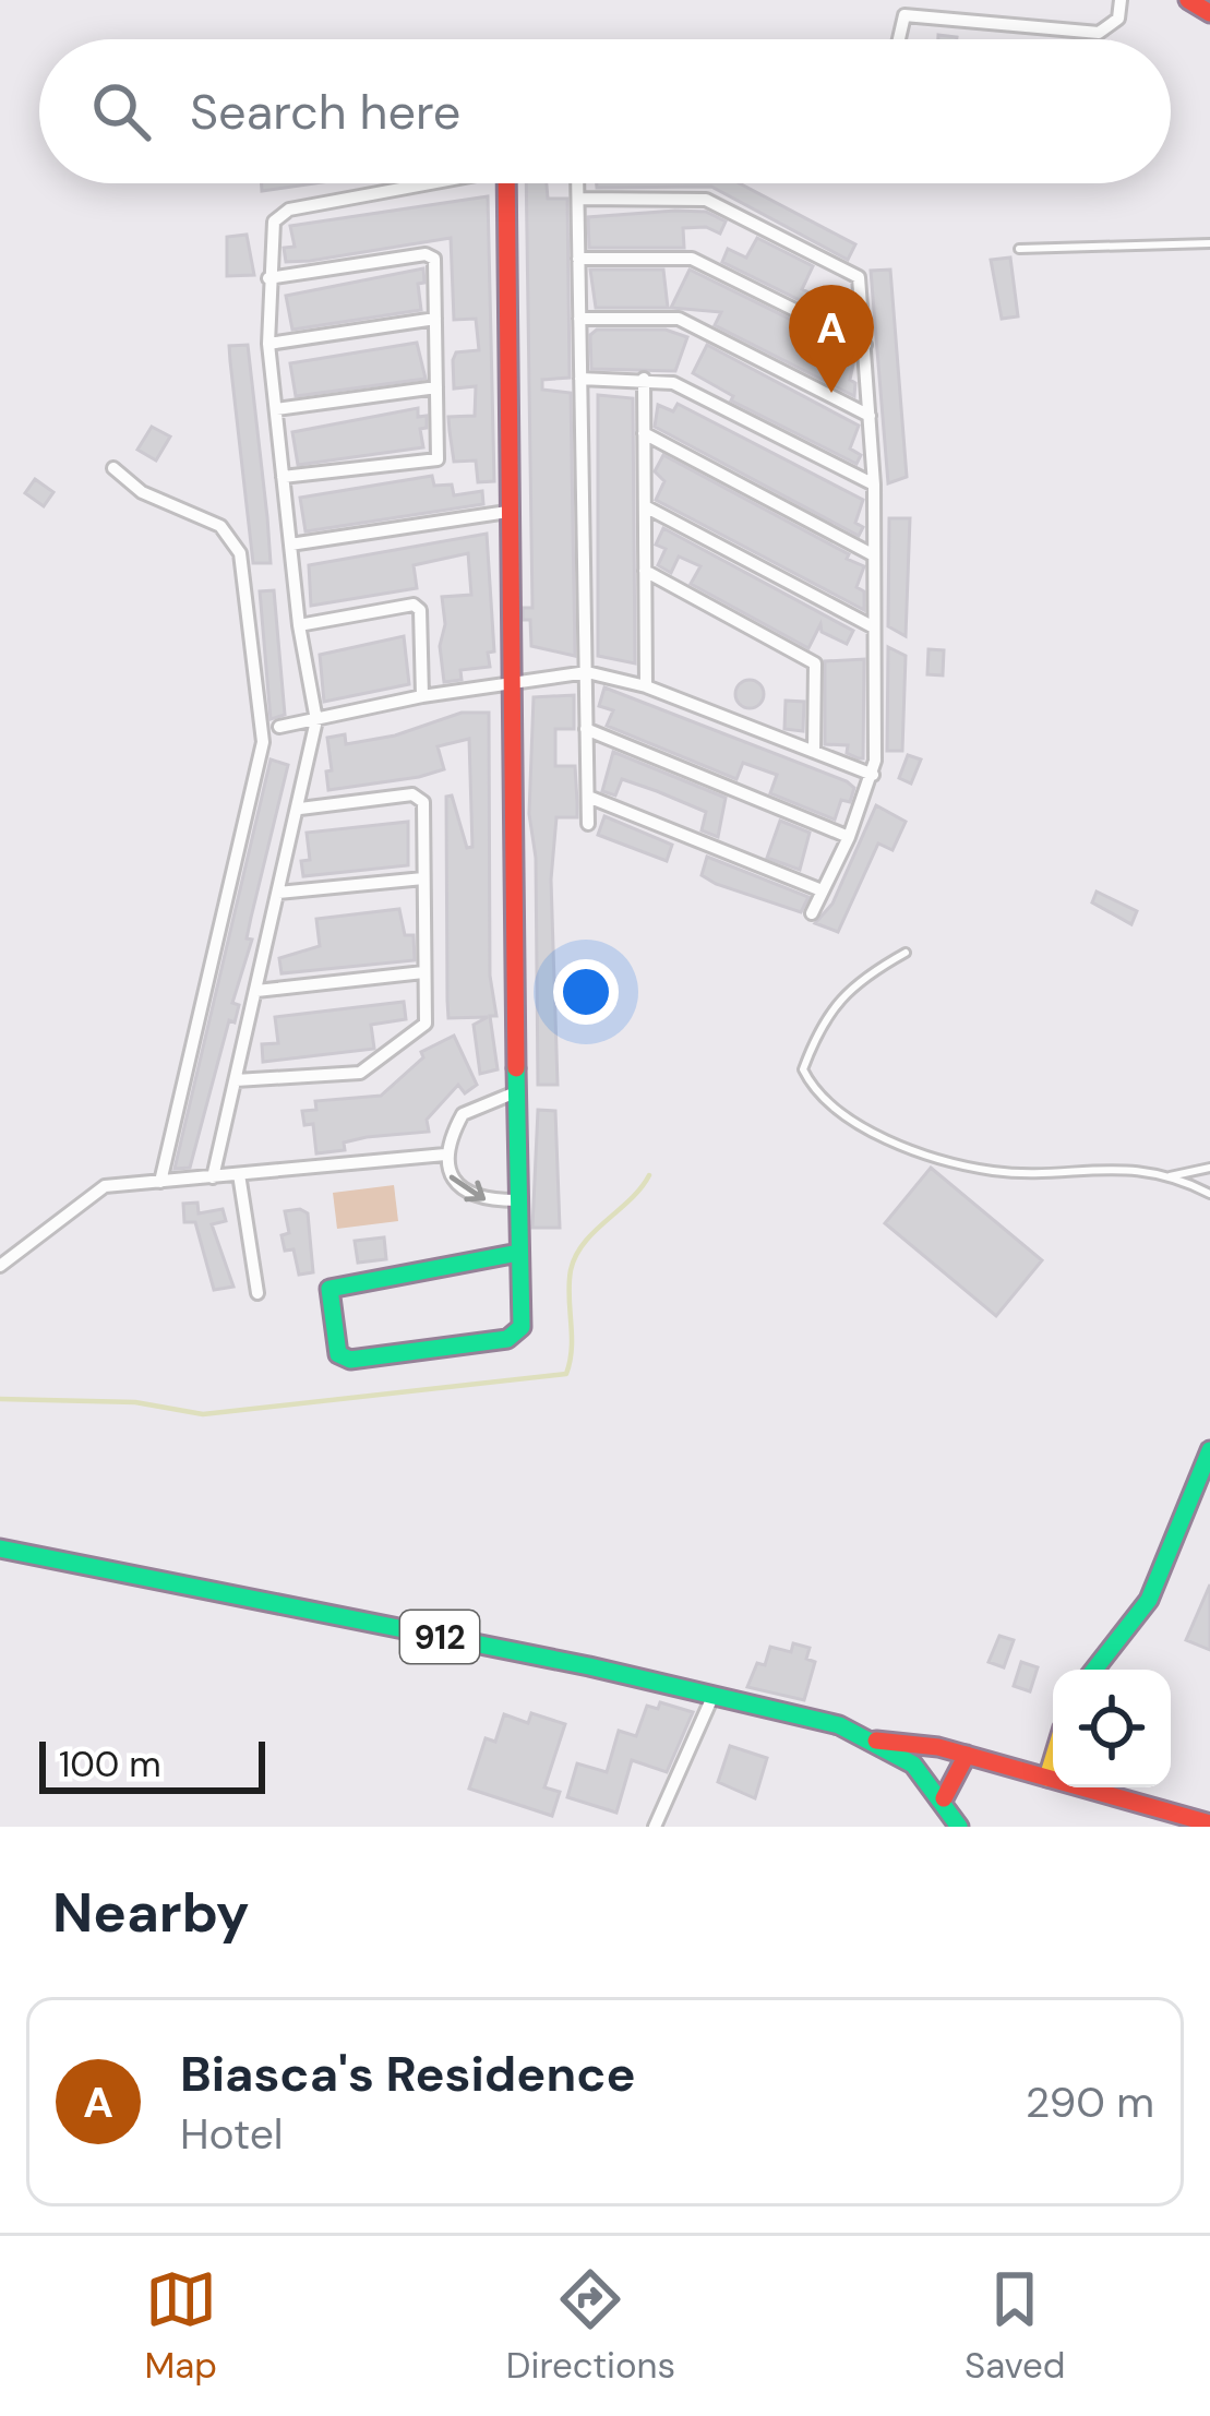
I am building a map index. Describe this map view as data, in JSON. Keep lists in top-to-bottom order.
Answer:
{
  "streets": {
    "main road": ["912"]
  },
  "scale_bar": "100 m",
  "page": {
    "search": "Search here",
    "pins": "A",
    "scale": "100 m",
    "heading": "Nearby",
    "list": [
      {
        "mark": "A",
        "name": "Biasca's Residence",
        "note": "Hotel",
        "value": "290 m"
      }
    ],
    "nav": ["Map", "Directions", "Saved"]
  }
}
